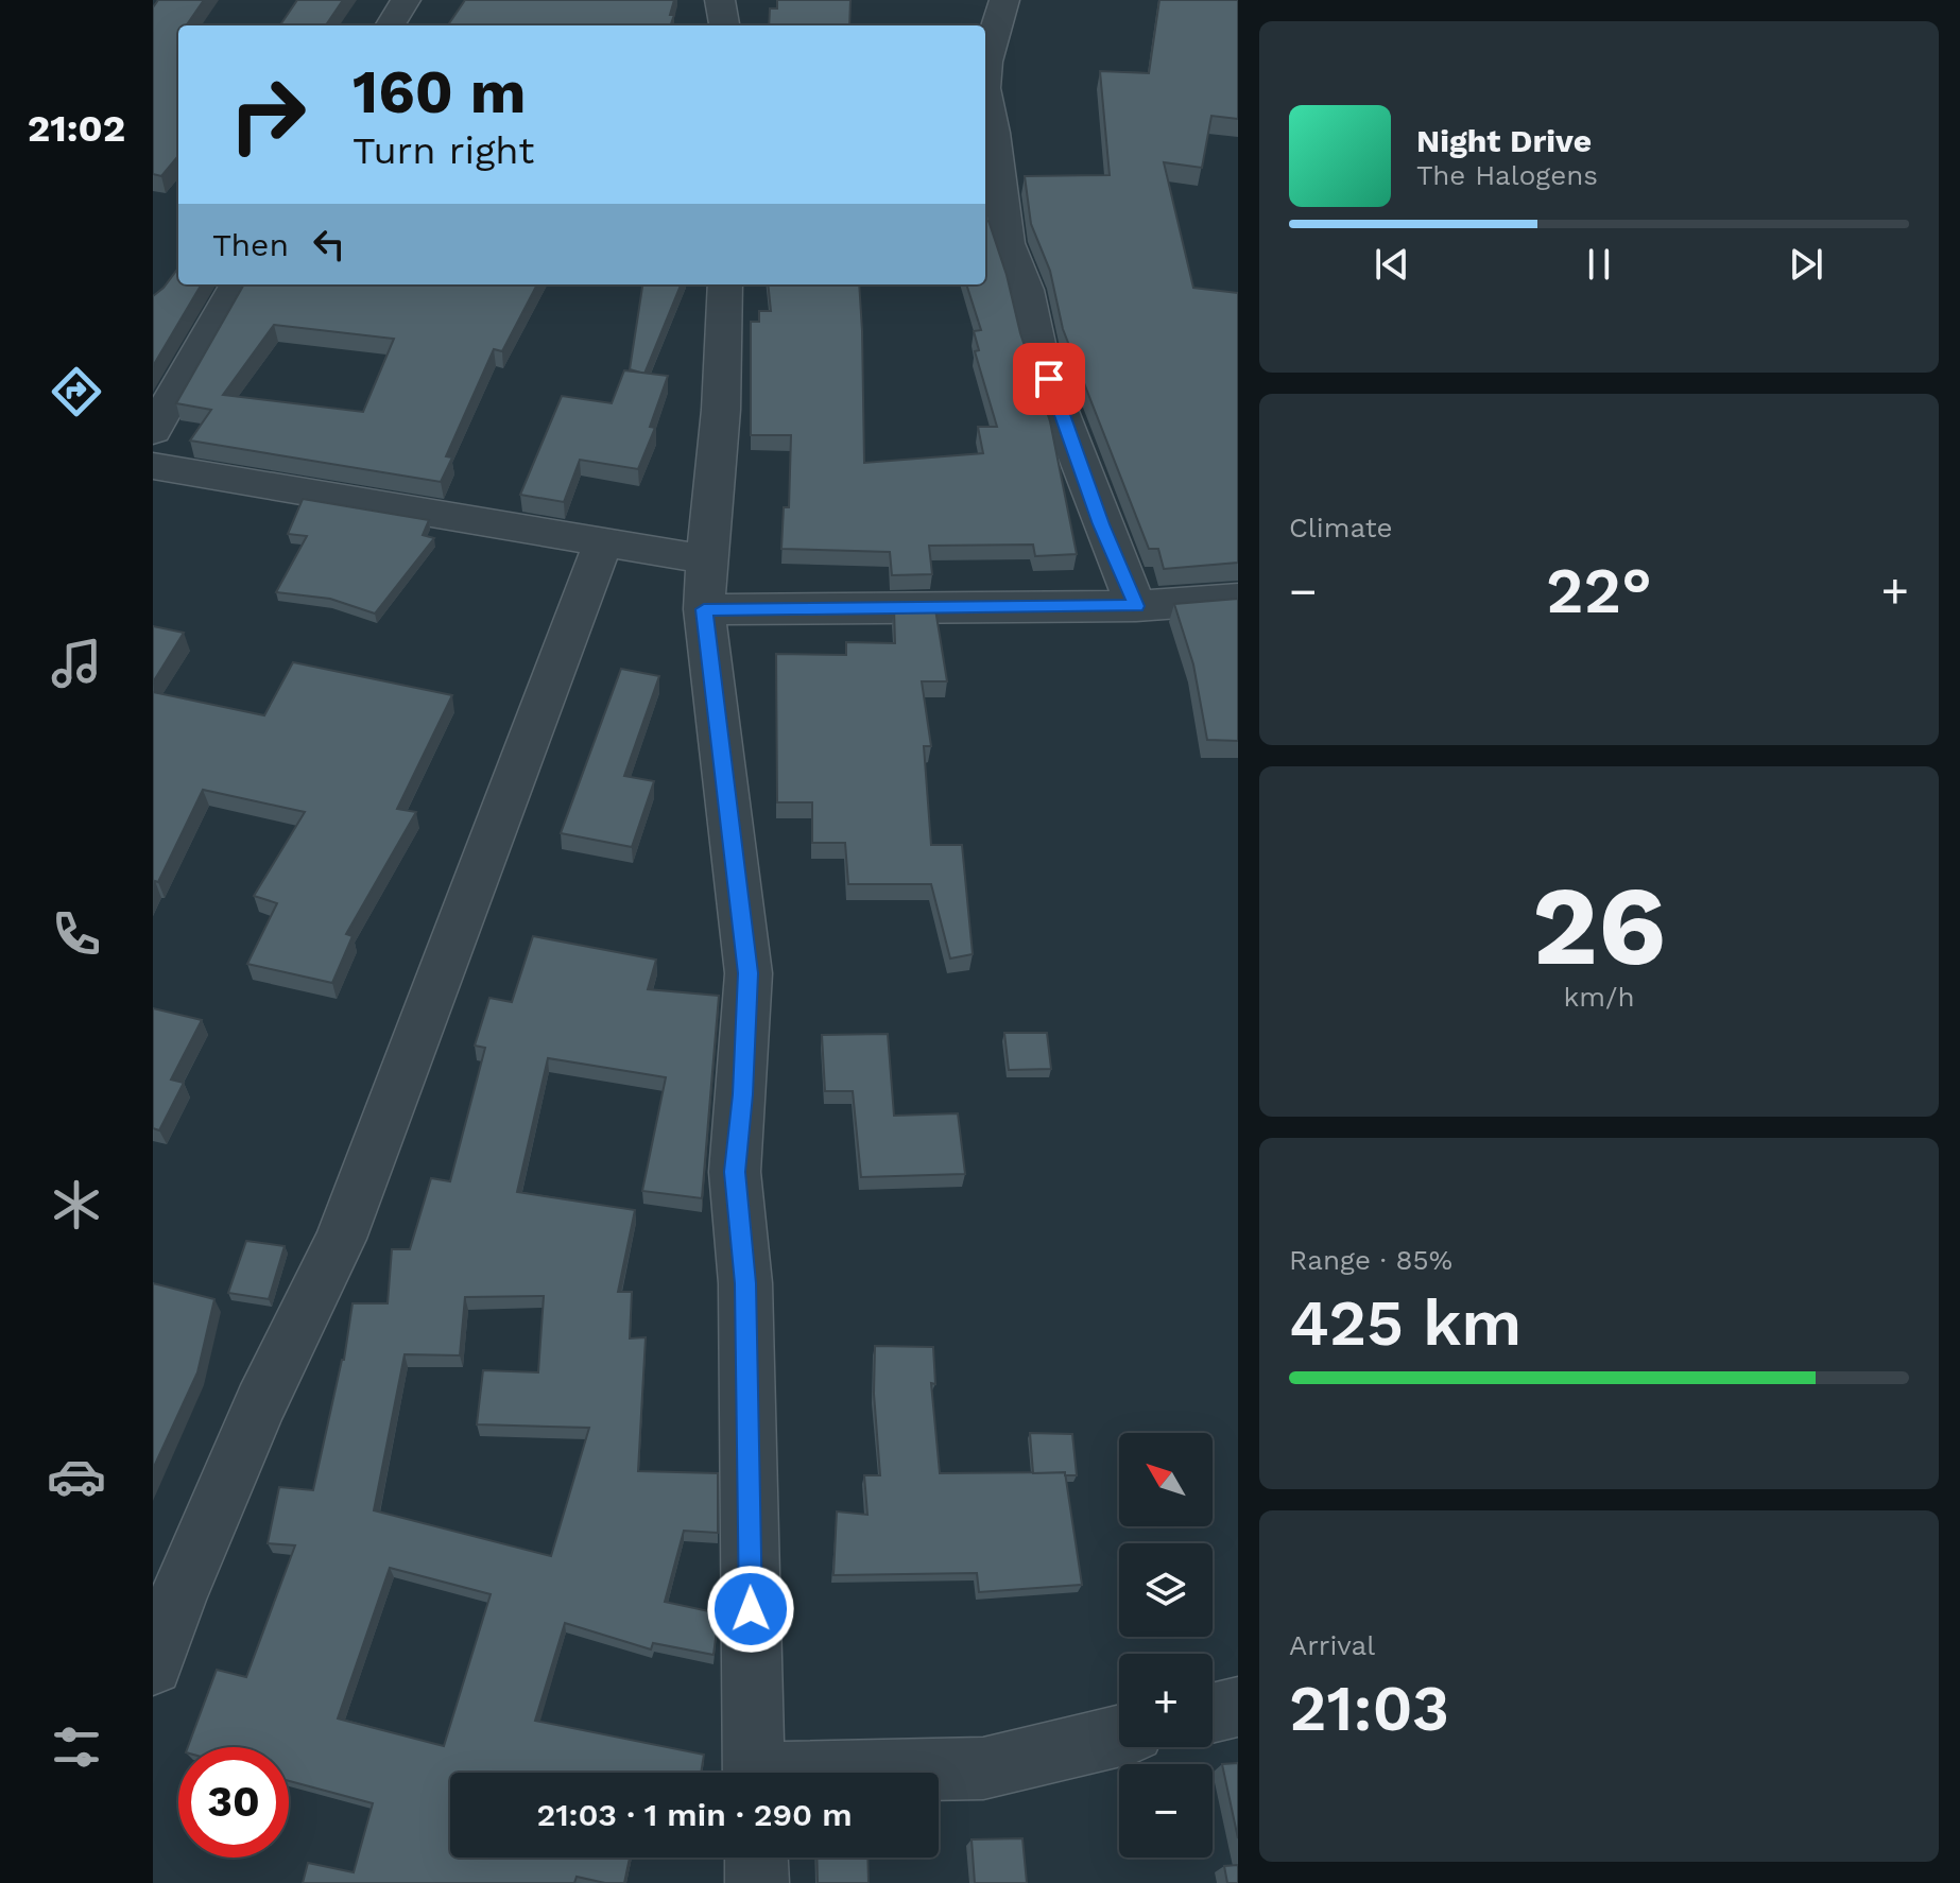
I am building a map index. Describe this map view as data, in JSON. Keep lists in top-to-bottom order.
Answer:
{
  "north": "top left",
  "page": {
    "tabs": "21:02",
    "turn": ["160 m", "Turn right"],
    "song": ["Night Drive", "The Halogens"],
    "then": "Then",
    "tile": [
      "Climate",
      ["26", "km/h"],
      ["Range · 85%", "425 km"],
      ["Arrival", "21:03"]
    ],
    "heat": ["−", "22°", "+"],
    "map_buttons": ["+", "−"],
    "limit": "30",
    "trip": "21:03 · 1 min · 290 m"
  }
}
